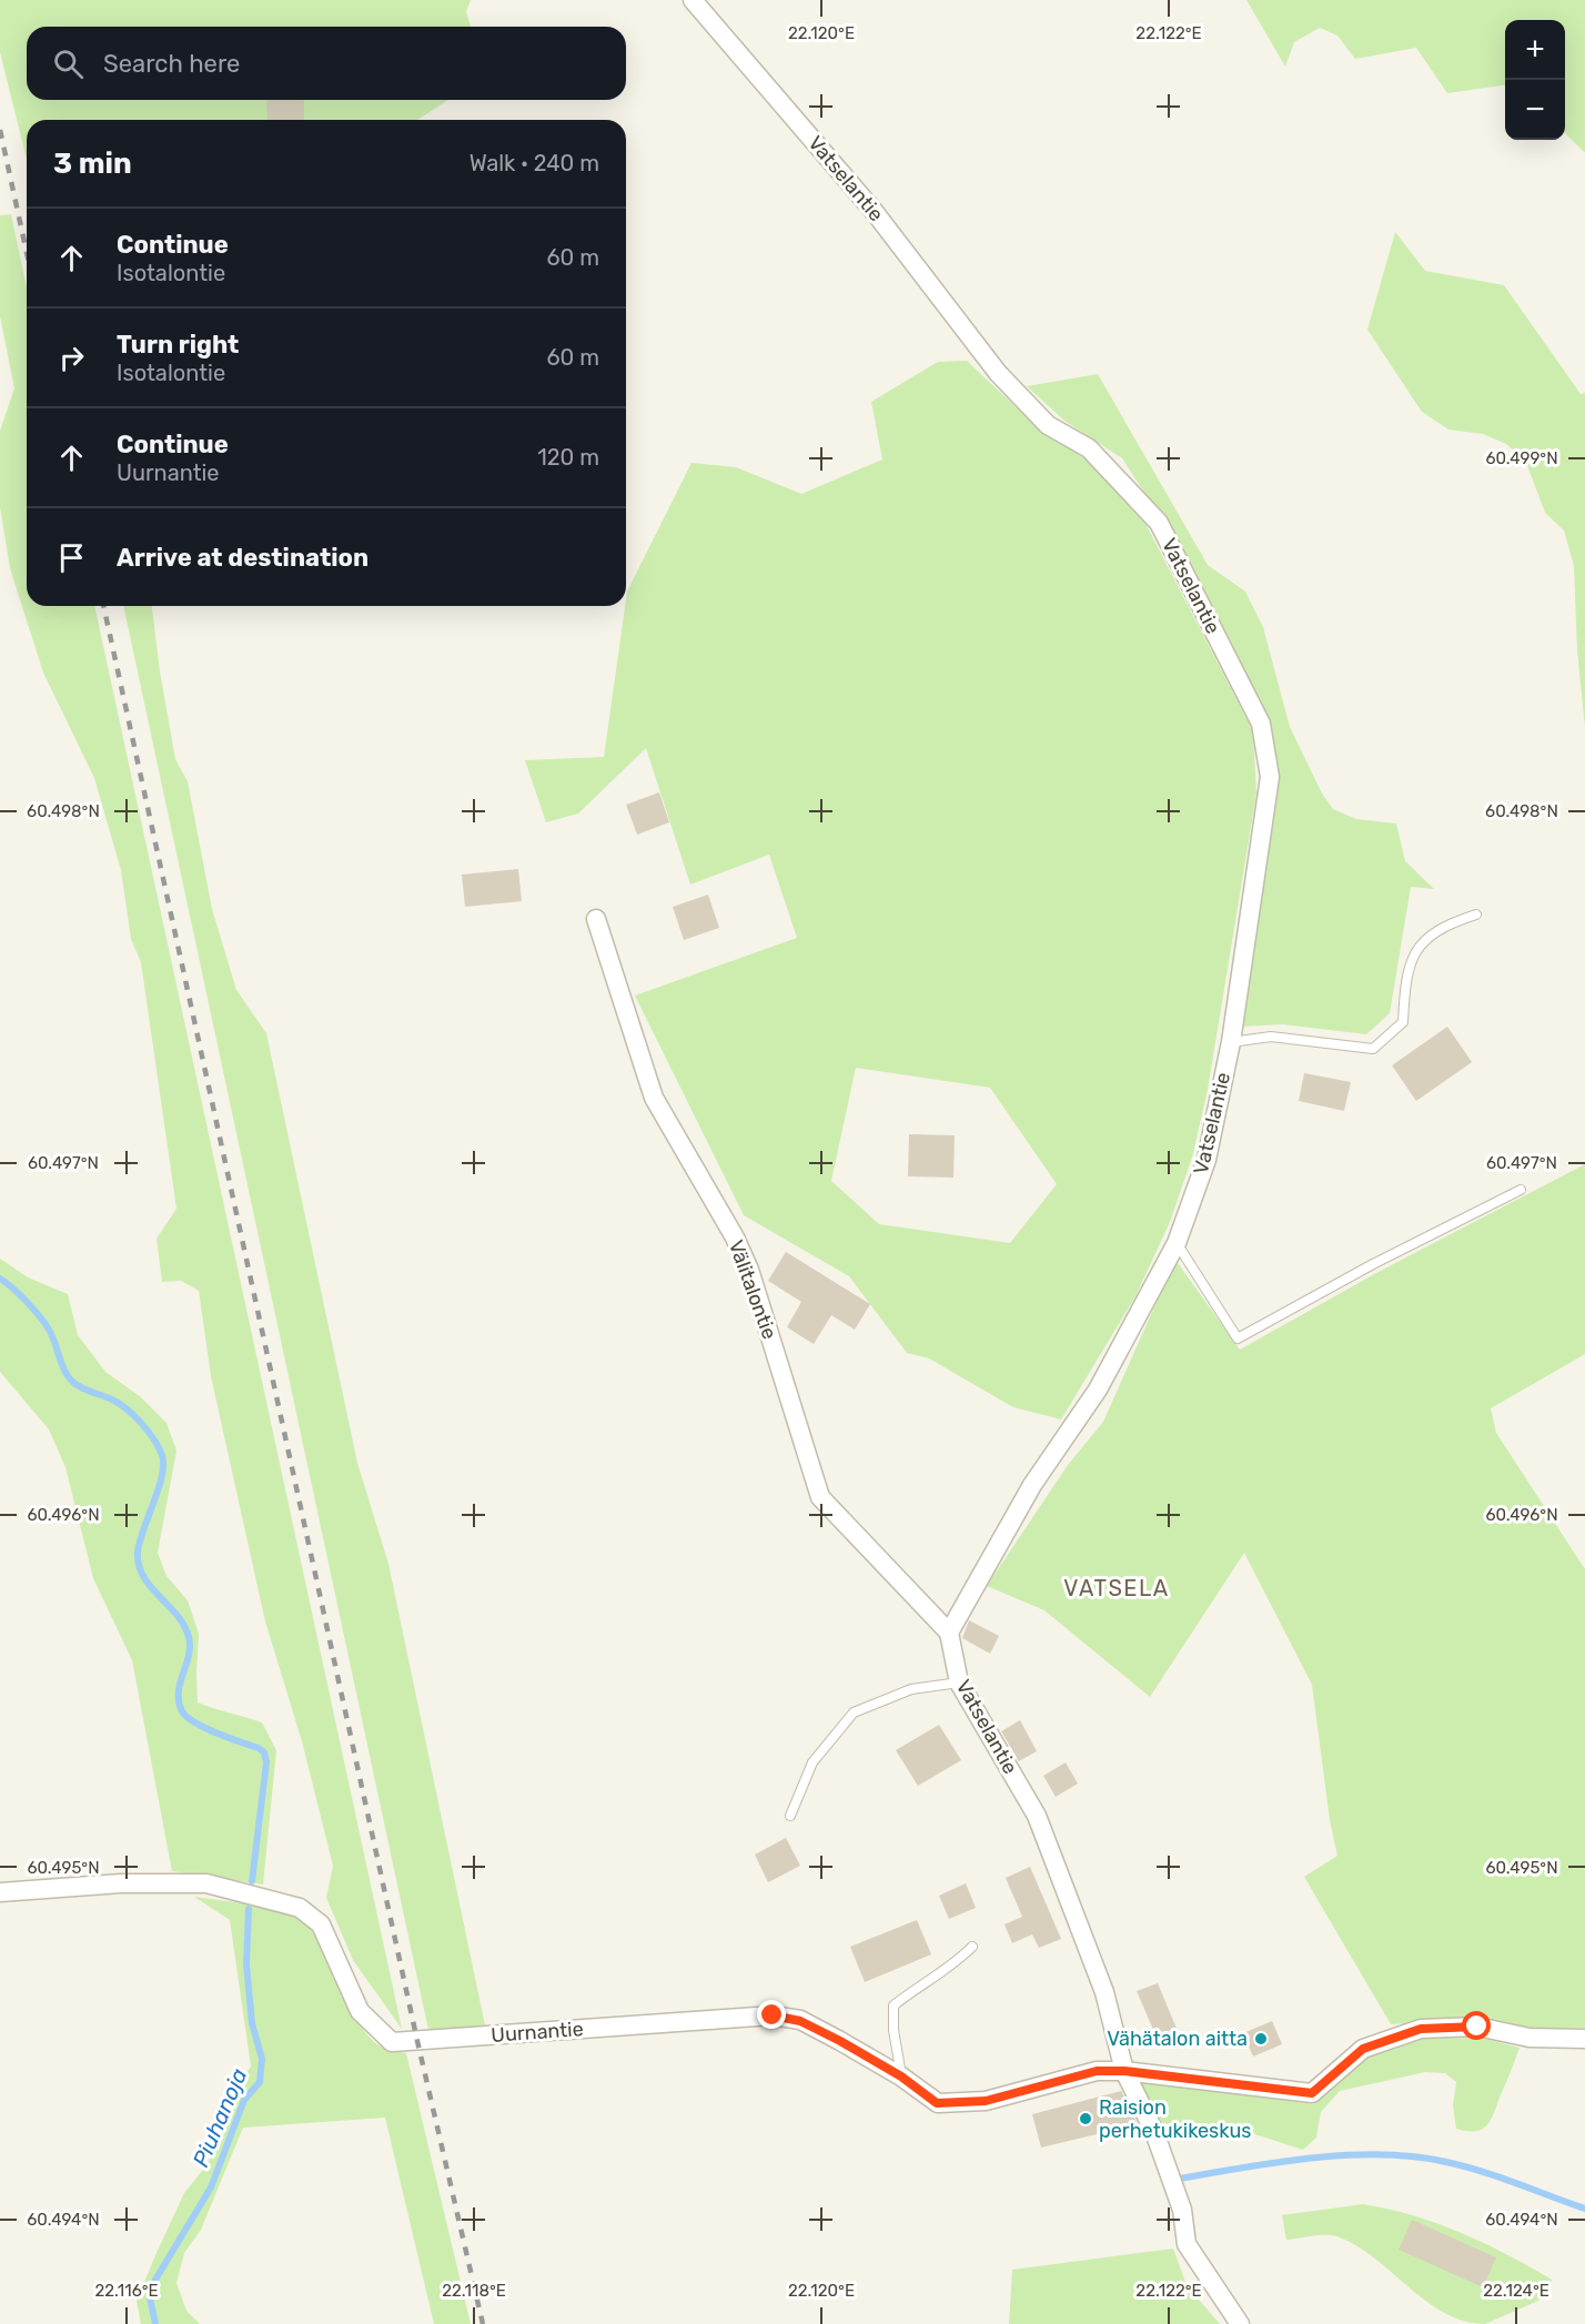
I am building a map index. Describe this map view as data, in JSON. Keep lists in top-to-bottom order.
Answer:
{
  "streets": {
    "street": ["Vatselantie", "Välitalontie", "Uurnantie"]
  },
  "crossings": [
    ["Vatselantie", "Välitalontie"],
    ["Vatselantie", "Uurnantie"]
  ],
  "districts": ["VATSELA"],
  "water": ["Piuhanoja"],
  "places": ["Vähätalon aitta", "Raision perhetukikeskus"],
  "page": {
    "map_buttons": ["+", "−"],
    "search": "Search here",
    "heading": ["3 min", "Walk · 240 m"],
    "list": [
      ["Continue", "Isotalontie", "60 m"],
      ["Turn right", "Isotalontie", "60 m"],
      ["Continue", "Uurnantie", "120 m"],
      "Arrive at destination"
    ]
  },
  "coordinates": [
    "22.120°E",
    "22.122°E",
    "60.499°N",
    "60.498°N",
    "60.497°N",
    "60.496°N",
    "60.495°N",
    "60.494°N",
    "22.116°E",
    "22.118°E",
    "22.124°E"
  ]
}
